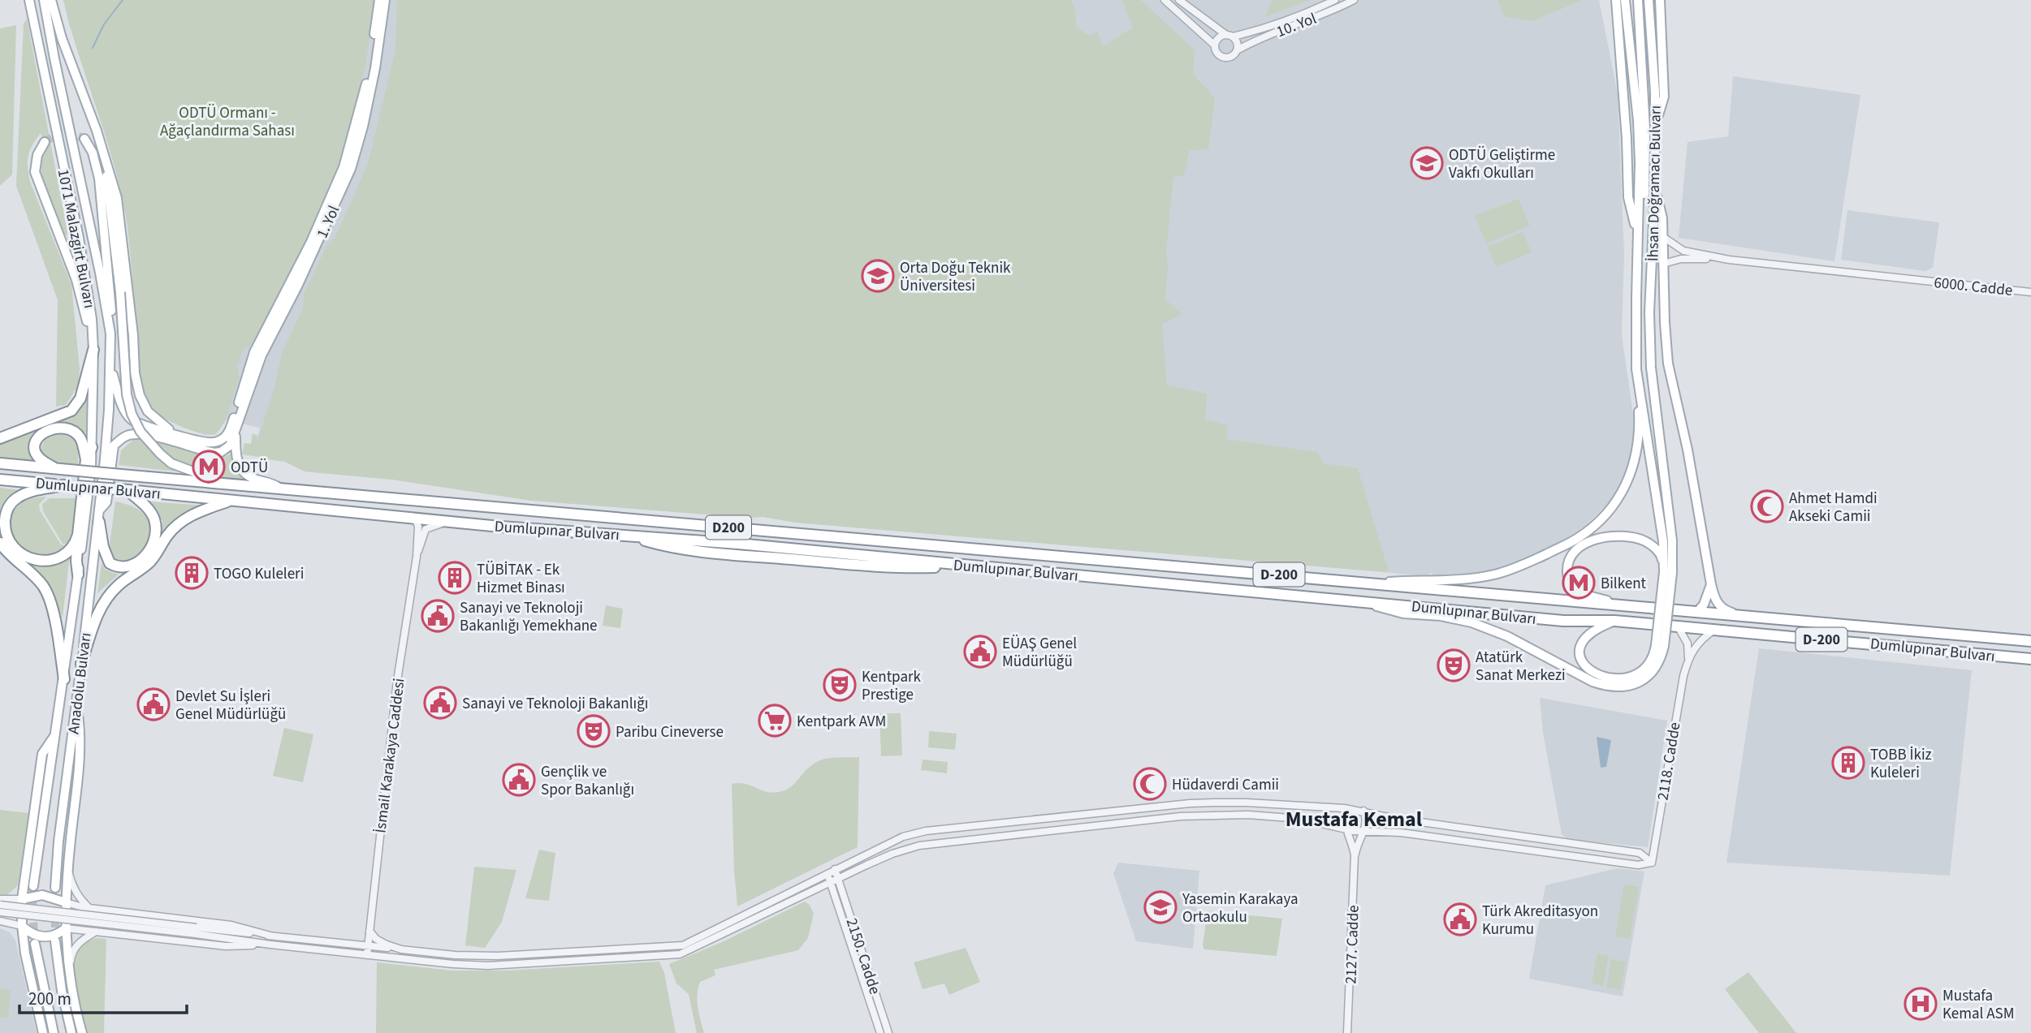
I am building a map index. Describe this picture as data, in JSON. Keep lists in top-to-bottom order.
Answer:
{
  "streets": {
    "highway": ["Dumlupınar Bulvarı", "D200", "D-200"],
    "main road": [
      "İhsan Doğramacı Bulvarı",
      "1. Yol",
      "1071 Malazgirt Bulvarı",
      "Anadolu Bulvarı"
    ],
    "street": [
      "10. Yol",
      "6000. Cadde",
      "İsmail Karakaya Caddesi",
      "2118. Cadde",
      "2127. Cadde",
      "2150. Cadde"
    ]
  },
  "crossings": [
    ["1071 Malazgirt Bulvarı", "Anadolu Bulvarı"],
    ["Dumlupınar Bulvarı", "İsmail Karakaya Caddesi"]
  ],
  "districts": ["Mustafa Kemal"],
  "parks": ["ODTÜ Ormanı - Ağaçlandırma Sahası"],
  "places": {
    "school or university": ["ODTÜ Geliştirme Vakfı Okulları", "Orta Doğu Teknik Üniversitesi", "Yasemin Karakaya Ortaokulu"],
    "metro station": ["ODTÜ", "Bilkent"],
    "mosque": ["Ahmet Hamdi Akseki Camii", "Hüdaverdi Camii"],
    "building": ["TOGO Kuleleri", "TÜBİTAK - Ek Hizmet Binası", "TOBB İkiz Kuleleri"],
    "public building": [
      "Sanayi ve Teknoloji Bakanlığı Yemekhane",
      "EÜAŞ Genel Müdürlüğü",
      "Sanayi ve Teknoloji Bakanlığı",
      "Devlet Su İşleri Genel Müdürlüğü",
      "Gençlik ve Spor Bakanlığı",
      "Türk Akreditasyon Kurumu"
    ],
    "theatre": ["Atatürk Sanat Merkezi", "Kentpark Prestige", "Paribu Cineverse"],
    "supermarket": ["Kentpark AVM"],
    "hospital": ["Mustafa Kemal ASM"]
  },
  "scale_bar": "200 m"
}
